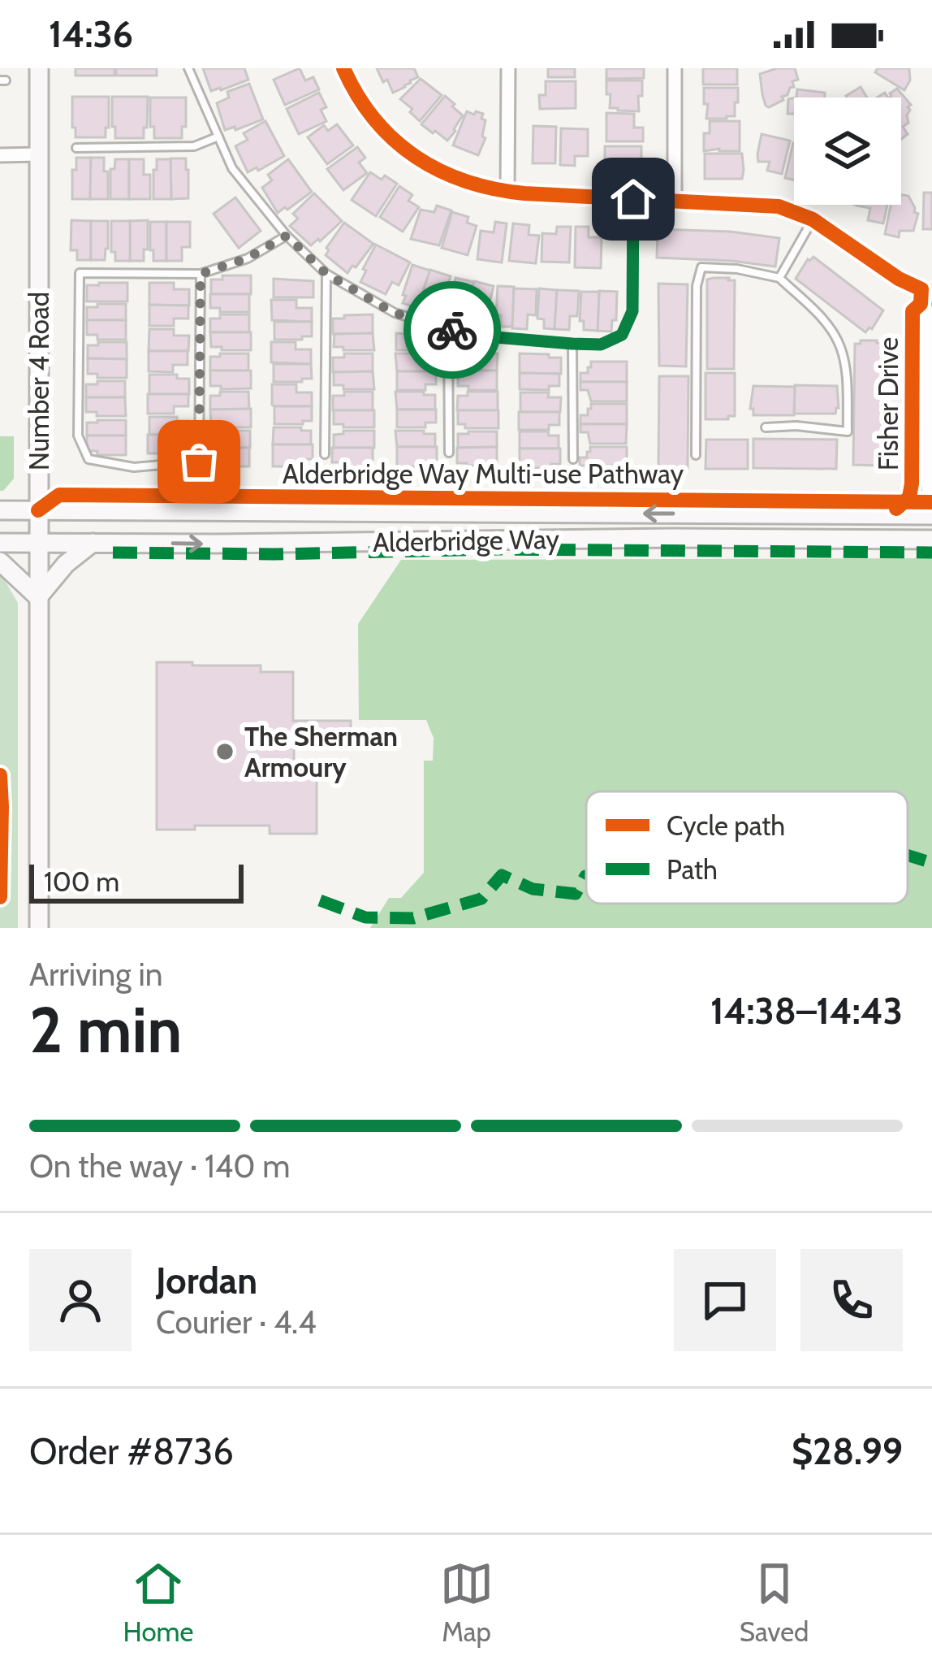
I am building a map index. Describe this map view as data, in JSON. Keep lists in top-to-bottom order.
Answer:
{
  "streets": {
    "main road": ["Number 4 Road", "Alderbridge Way"],
    "street": ["Fisher Drive"],
    "cycle path": ["Alderbridge Way Multi-use Pathway"]
  },
  "crossings": [
    ["Number 4 Road", "Alderbridge Way"],
    ["Fisher Drive", "Alderbridge Way"]
  ],
  "places": ["The Sherman Armoury"],
  "legend": ["Cycle path", "Path"],
  "scale_bar": "100 m",
  "page": {
    "status": "14:36",
    "scale": "100 m",
    "heading": ["2 min", "Arriving in", "14:38–14:43"],
    "panel": [
      "Jordan",
      "Courier · 4.4",
      "Order #8736",
      "$28.99"
    ],
    "bar": "On the way · 140 m",
    "tabs": ["Home", "Map", "Saved"]
  }
}
